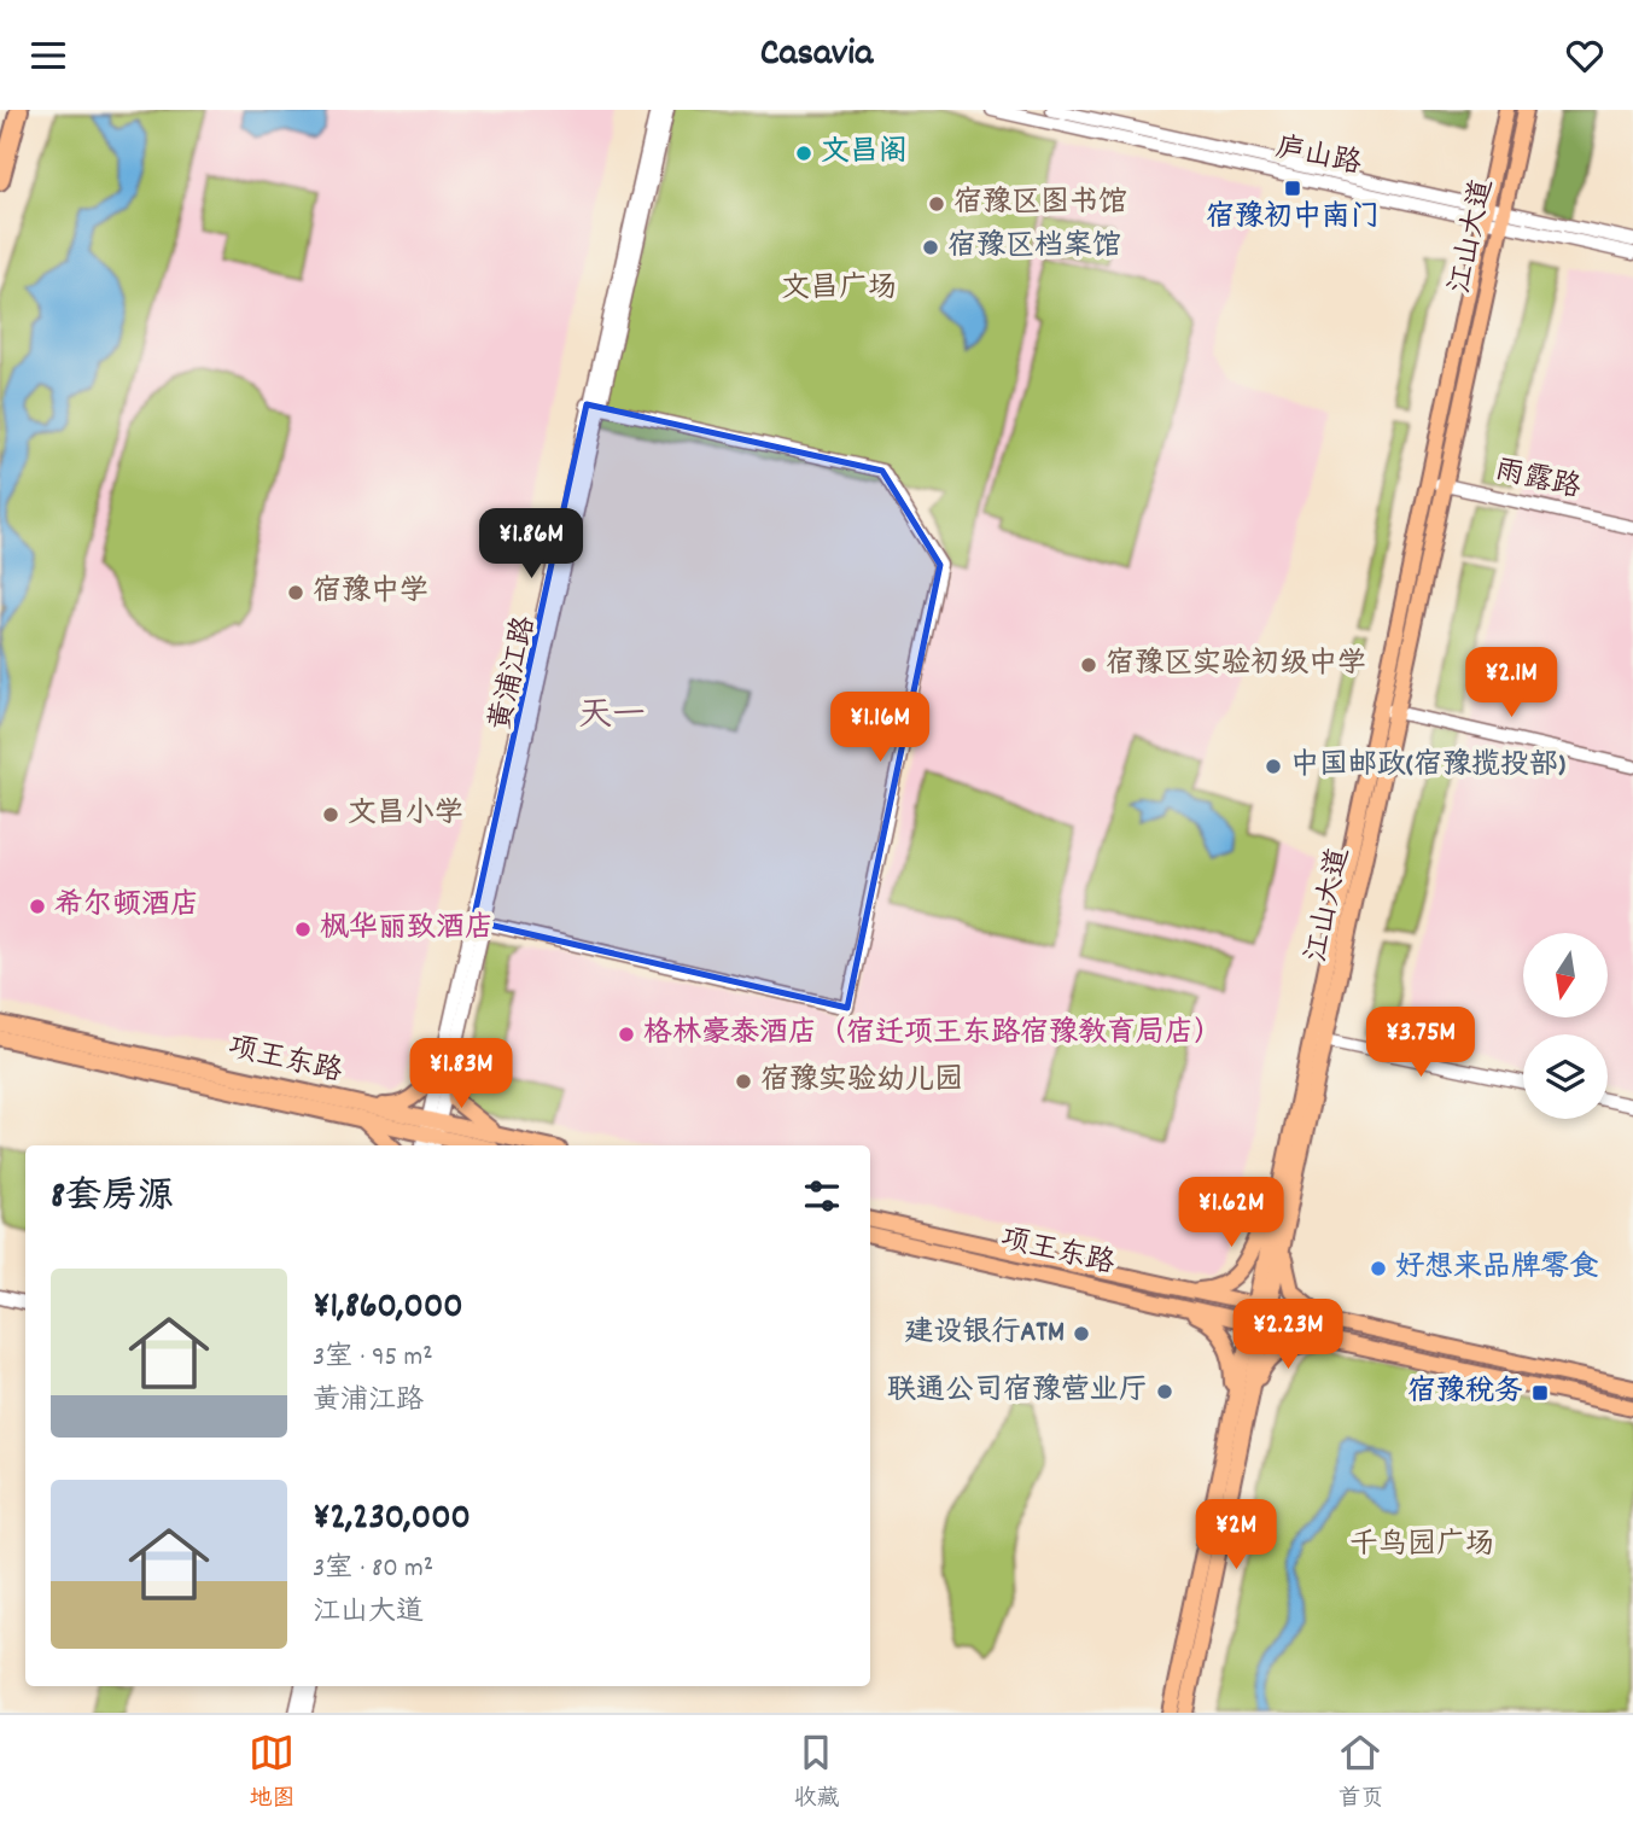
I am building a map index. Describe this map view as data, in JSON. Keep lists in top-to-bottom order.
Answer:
{
  "streets": {
    "main road": ["江山大道", "项王东路"],
    "street": ["庐山路", "雨露路", "黄浦江路"]
  },
  "crossings": [
    ["庐山路", "江山大道"],
    ["江山大道", "雨露路"],
    ["江山大道", "项王东路"],
    ["黄浦江路", "项王东路"]
  ],
  "districts": ["天一"],
  "parks": ["文昌广场", "千鸟园广场"],
  "places": {
    "other": [
      "文昌阁",
      "宿豫区图书馆",
      "宿豫区档案馆",
      "宿豫中学",
      "宿豫区实验初级中学",
      "中国邮政(宿豫揽投部)",
      "文昌小学",
      "希尔顿酒店",
      "枫华丽致酒店",
      "格林豪泰酒店（宿迁项王东路宿豫教育局店）",
      "宿豫实验幼儿园",
      "好想来品牌零食",
      "建设银行ATM",
      "联通公司宿豫营业厅"
    ],
    "transit": ["宿豫初中南门", "宿豫税务"]
  },
  "north": "bottom",
  "page": {
    "header": "Casavia",
    "price": [
      "¥1.86M",
      "¥2.1M",
      "¥1.16M",
      "¥3.75M",
      "¥1.83M",
      "¥1.62M",
      "¥2.23M",
      "¥2M"
    ],
    "heading": "8套房源",
    "list": [
      {
        "name": "¥1,860,000",
        "note": "3室 · 95 m² · 黄浦江路"
      },
      {
        "name": "¥2,230,000",
        "note": "3室 · 80 m² · 江山大道"
      }
    ],
    "tabs": ["地图", "收藏", "首页"]
  }
}
